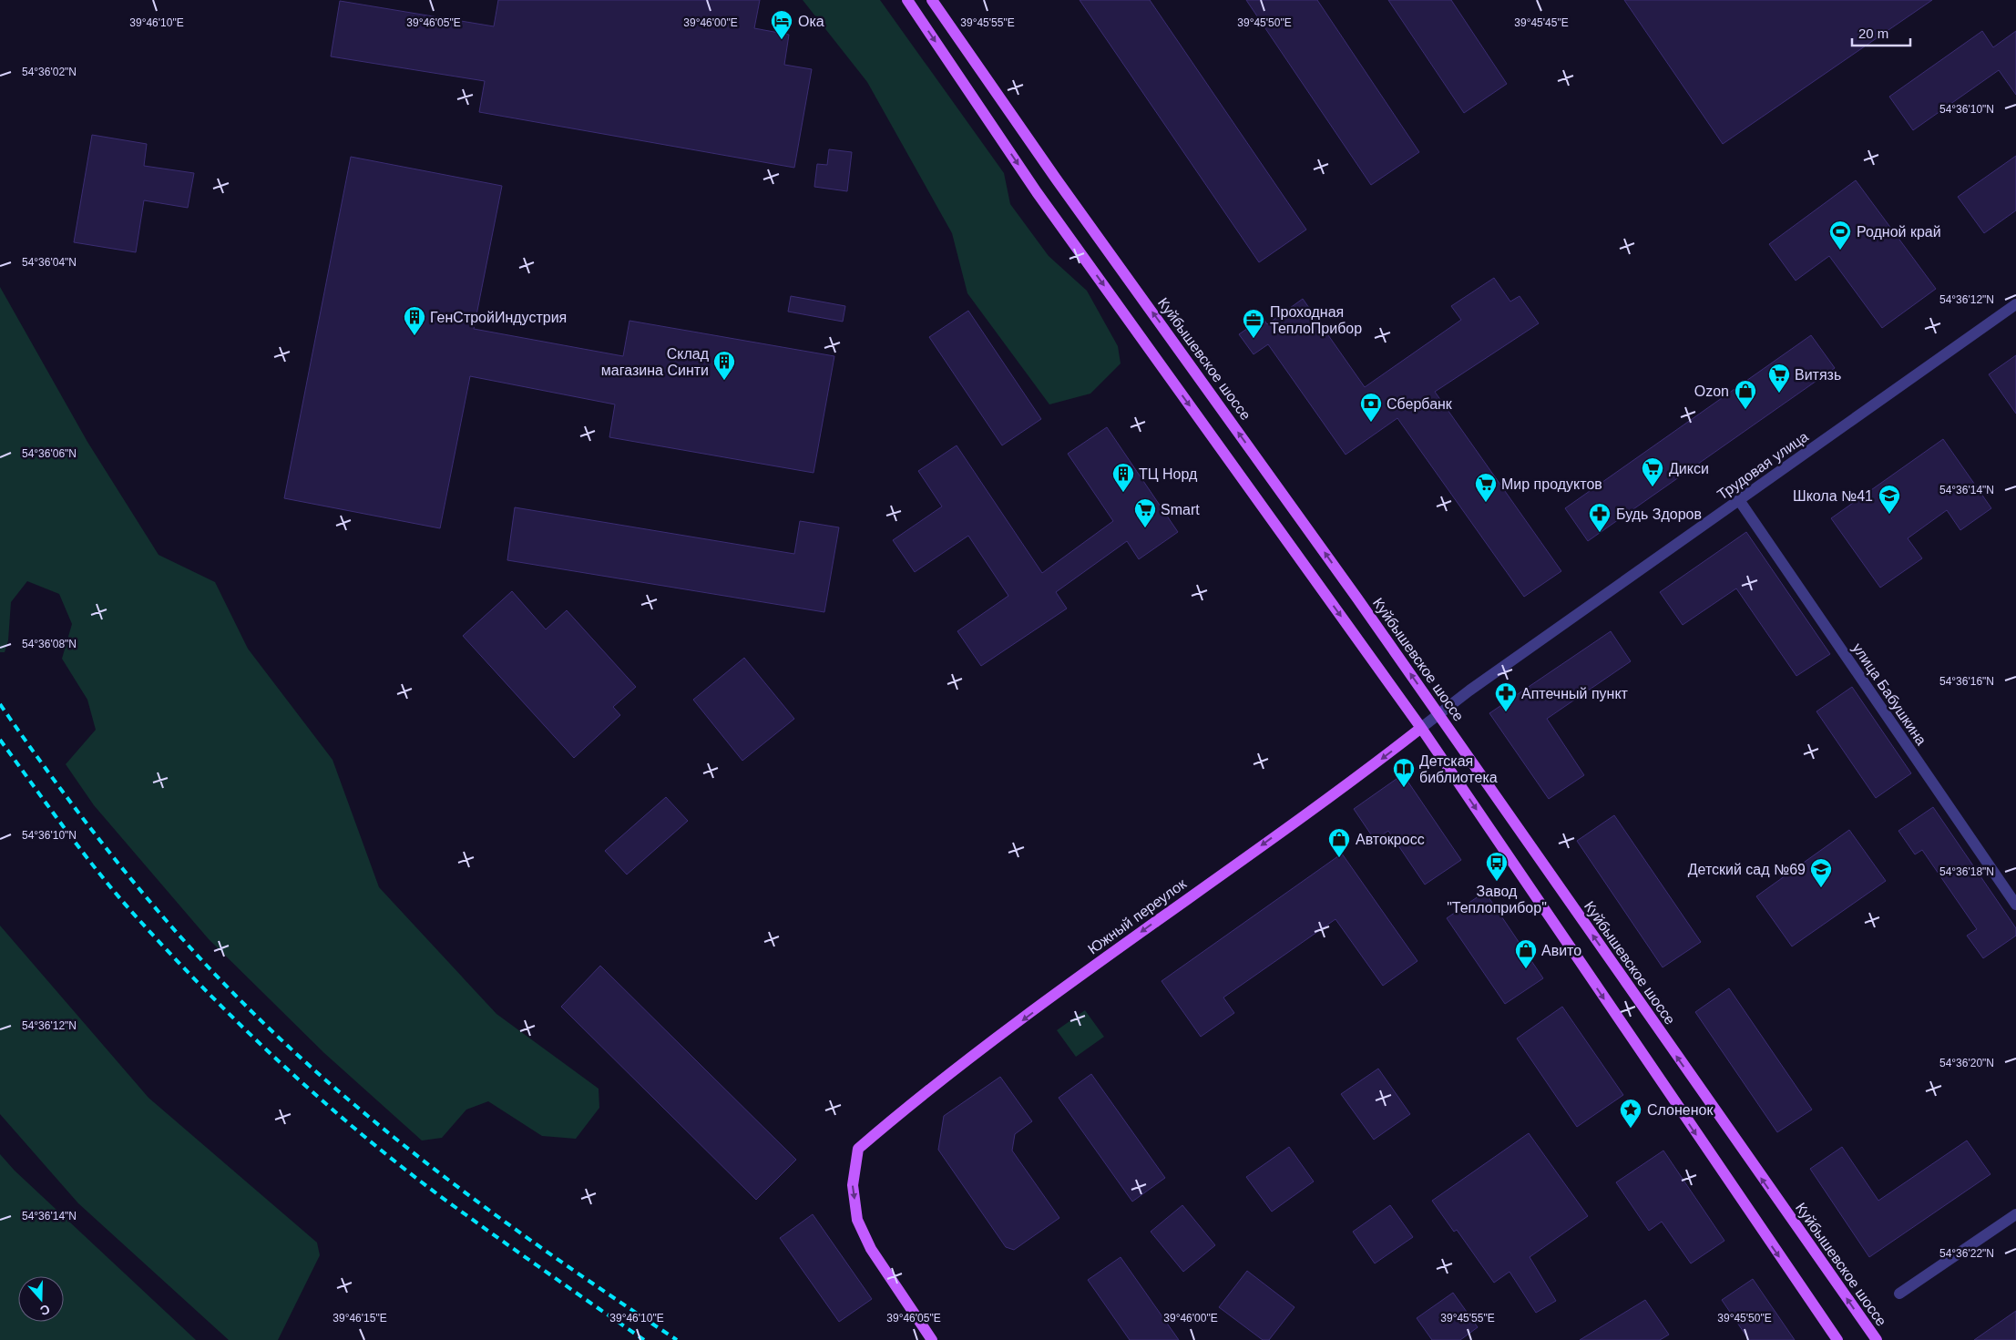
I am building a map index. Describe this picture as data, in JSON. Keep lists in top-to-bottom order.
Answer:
{
  "streets": {
    "main road": ["Куйбышевское шоссе", "Южный переулок"],
    "street": ["Трудовая улица", "улица Бабушкина"]
  },
  "crossings": [
    ["Куйбышевское шоссе", "Трудовая улица"],
    ["Куйбышевское шоссе", "Южный переулок"],
    ["Трудовая улица", "улица Бабушкина"],
    ["Трудовая улица", "Южный переулок"]
  ],
  "one_way": ["Южный переулок"],
  "places": {
    "hotel": ["Ока"],
    "sports": ["Родной край"],
    "building": ["ГенСтройИндустрия", "Склад магазина Синти", "ТЦ Норд"],
    "office": ["Проходная ТеплоПрибор"],
    "supermarket": [
      "Витязь",
      "Дикси",
      "Мир продуктов",
      "Smart"
    ],
    "shop": ["Ozon", "Автокросс", "Авито"],
    "bank": ["Сбербанк"],
    "school or university": ["Школа №41", "Детский сад №69"],
    "pharmacy": ["Будь Здоров", "Аптечный пункт"],
    "library": ["Детская библиотека"],
    "bus stop": ["Завод \"Теплоприбор\""],
    "place": ["Слоненок"]
  },
  "scale_bar": "20 m",
  "north": "bottom",
  "coordinates": [
    "39°46'10\"E",
    "39°46'05\"E",
    "39°46'00\"E",
    "39°45'55\"E",
    "39°45'50\"E",
    "39°45'45\"E",
    "54°36'02\"N",
    "54°36'10\"N",
    "54°36'04\"N",
    "54°36'12\"N",
    "54°36'06\"N",
    "54°36'14\"N",
    "54°36'08\"N",
    "54°36'16\"N",
    "54°36'18\"N",
    "54°36'20\"N",
    "54°36'22\"N",
    "39°46'15\"E"
  ]
}
